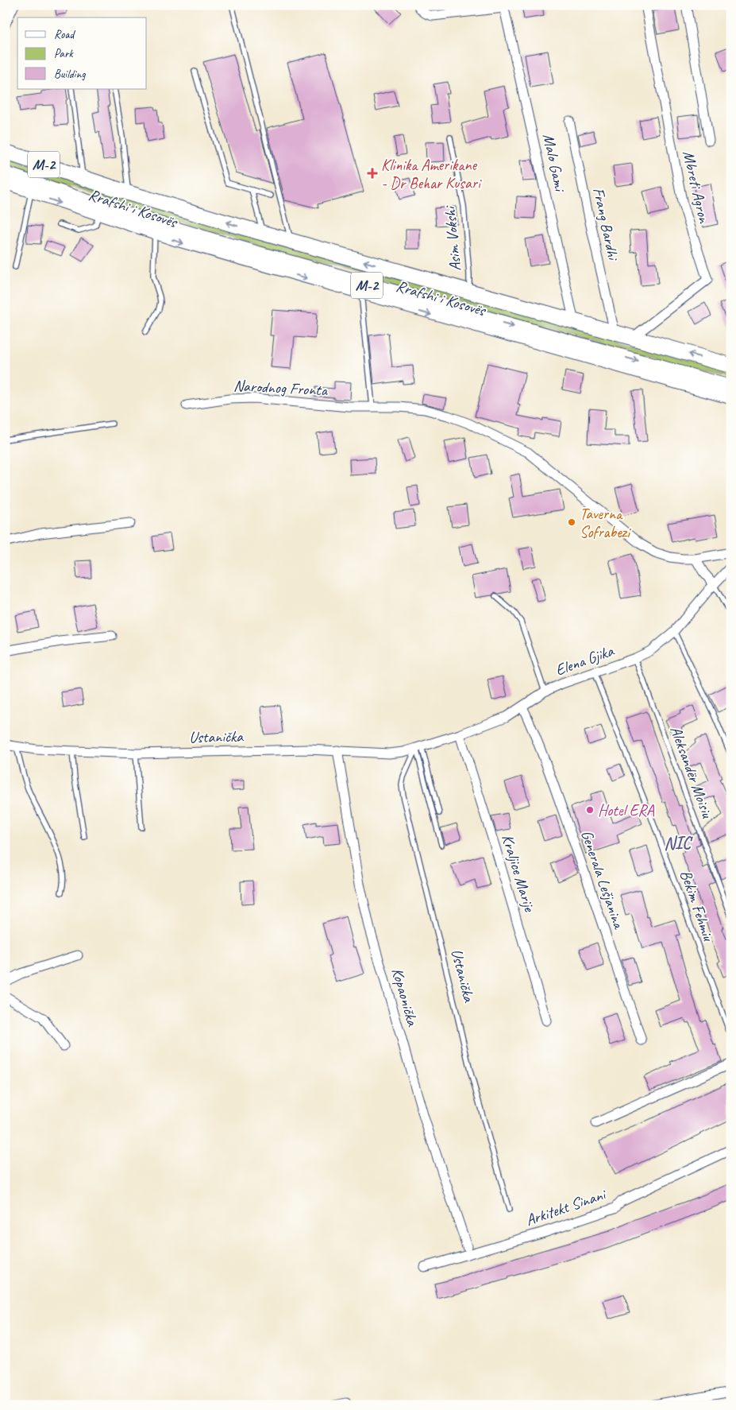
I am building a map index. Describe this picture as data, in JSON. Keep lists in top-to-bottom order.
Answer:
{
  "streets": {
    "highway": ["M-2", "Rrafshi i Kosovës"],
    "street": [
      "Malo Gami",
      "Mbreti Agron",
      "Frang Bardhi",
      "Narodnog Fronta",
      "Elena Gjika",
      "Ustanička",
      "Kraljice Marije",
      "Generala Lešjanina",
      "Kopaonička",
      "Arkitekt Sinani"
    ],
    "lane": ["Asim Vokshi", "Aleksandër Moisiu", "Bekim Fehmiu"]
  },
  "crossings": [
    ["Malo Gami", "Rrafshi i Kosovës"],
    ["Mbreti Agron", "Rrafshi i Kosovës"],
    ["Rrafshi i Kosovës", "Frang Bardhi"],
    ["Rrafshi i Kosovës", "Asim Vokshi"],
    ["Elena Gjika", "Ustanička"],
    ["Elena Gjika", "Aleksandër Moisiu"],
    ["Elena Gjika", "Bekim Fehmiu"],
    ["Ustanička", "Kraljice Marije"],
    ["Ustanička", "Generala Lešjanina"],
    ["Ustanička", "Kopaonička"]
  ],
  "districts": ["NIC"],
  "places": {
    "health": ["Klinika Amerikane - Dr Behar Kusari"],
    "other": ["Taverna Sofrabezi", "Hotel ERA"]
  },
  "legend": ["Road", "Park", "Building"]
}
